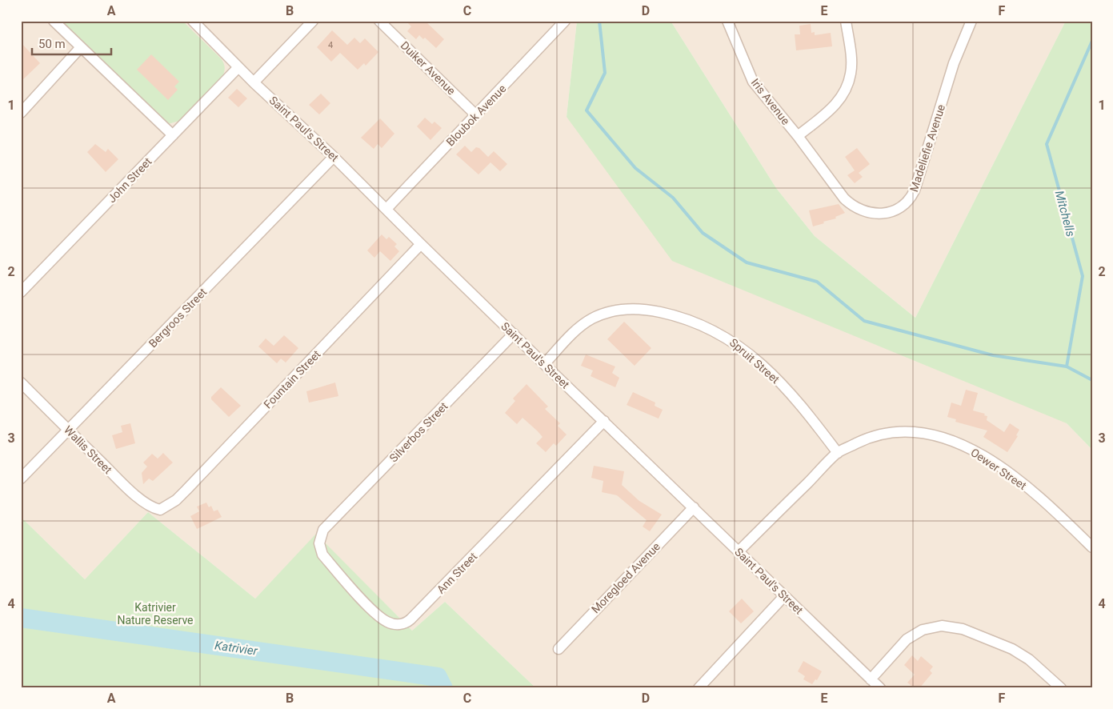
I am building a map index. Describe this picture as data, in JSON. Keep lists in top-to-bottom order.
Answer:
{
  "streets": {
    "street": [
      "Duiker Avenue",
      "Iris Avenue",
      "Bloubok Avenue",
      "Saint Paul's Street",
      "Madeliefie Avenue",
      "John Street",
      "Bergroos Street",
      "Spruit Street",
      "Fountain Street",
      "Silverbos Street",
      "Wallis Street",
      "Oewer Street",
      "Ann Street",
      "Moregloed Avenue"
    ]
  },
  "crossings": [
    ["Duiker Avenue", "Bloubok Avenue"],
    ["Iris Avenue", "Madeliefie Avenue"],
    ["Bloubok Avenue", "Saint Paul's Street"],
    ["Saint Paul's Street", "John Street"],
    ["Saint Paul's Street", "Bergroos Street"],
    ["Saint Paul's Street", "Spruit Street"],
    ["Saint Paul's Street", "Fountain Street"],
    ["Saint Paul's Street", "Silverbos Street"],
    ["Saint Paul's Street", "Oewer Street"],
    ["Saint Paul's Street", "Ann Street"],
    ["Saint Paul's Street", "Moregloed Avenue"],
    ["Bergroos Street", "Wallis Street"],
    ["Spruit Street", "Oewer Street"],
    ["Fountain Street", "Wallis Street"],
    ["Silverbos Street", "Ann Street"]
  ],
  "water": ["Mitchells", "Katrivier"],
  "parks": ["Katrivier Nature Reserve"],
  "house_numbers": ["4"],
  "scale_bar": "50 m",
  "grid": {
    "columns": [
      "A",
      "B",
      "C",
      "D",
      "E",
      "F"
    ],
    "rows": [
      "1",
      "2",
      "3",
      "4"
    ]
  }
}
